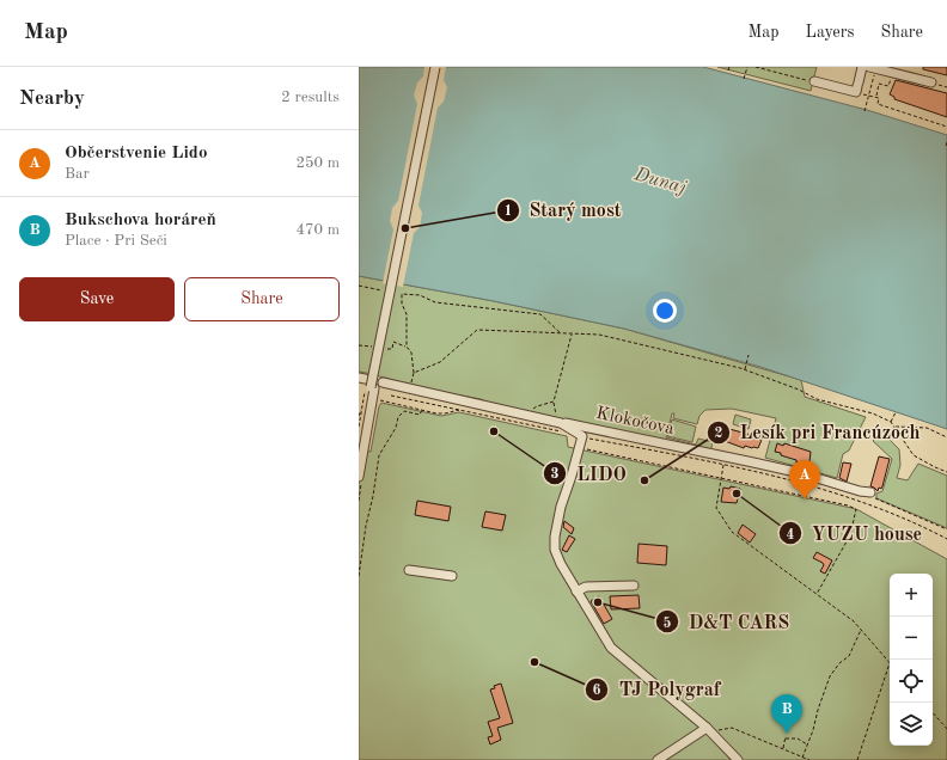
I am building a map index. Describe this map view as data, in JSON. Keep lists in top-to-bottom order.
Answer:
{
  "streets": {
    "street": ["Klokočova"]
  },
  "water": ["Dunaj"],
  "places": [
    "Starý most",
    "LIDO",
    "Lesík pri Francúzoch",
    "YUZU house",
    "D&T CARS",
    "TJ Polygraf"
  ],
  "page": {
    "header": "Map",
    "nav": ["Map", "Layers", "Share"],
    "heading": ["Nearby", "2 results"],
    "list": [
      {
        "mark": "A",
        "name": "Občerstvenie Lido",
        "note": "Bar",
        "value": "250 m"
      },
      {
        "mark": "B",
        "name": "Bukschova horáreň",
        "note": "Place · Pri Seči",
        "value": "470 m"
      }
    ],
    "buttons": ["Save", "Share"],
    "pins": ["A", "B"],
    "map_buttons": ["+", "−"]
  }
}
